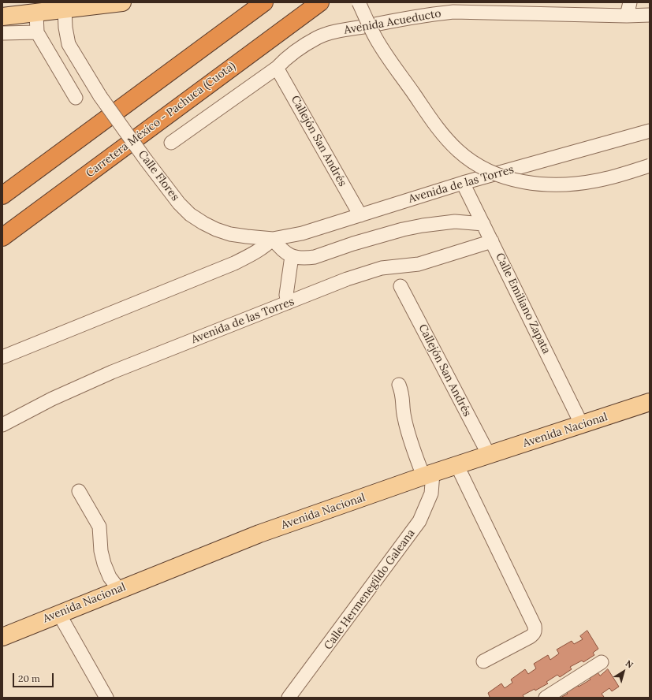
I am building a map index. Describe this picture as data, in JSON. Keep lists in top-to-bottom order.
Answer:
{
  "streets": {
    "highway": ["Carretera México - Pachuca (Cuota)"],
    "main road": ["Avenida Nacional"],
    "street": [
      "Avenida Acueducto",
      "Callejón San Andrés",
      "Calle Flores",
      "Avenida de las Torres",
      "Calle Emiliano Zapata",
      "Calle Hermenegildo Galeana"
    ]
  },
  "crossings": [
    ["Avenida Acueducto", "Callejón San Andrés"],
    ["Callejón San Andrés", "Avenida de las Torres"],
    ["Callejón San Andrés", "Avenida Nacional"],
    ["Calle Flores", "Avenida de las Torres"],
    ["Avenida de las Torres", "Calle Emiliano Zapata"],
    ["Calle Emiliano Zapata", "Avenida Nacional"],
    ["Avenida Nacional", "Calle Hermenegildo Galeana"]
  ],
  "scale_bar": "20 m",
  "north": "top right"
}
